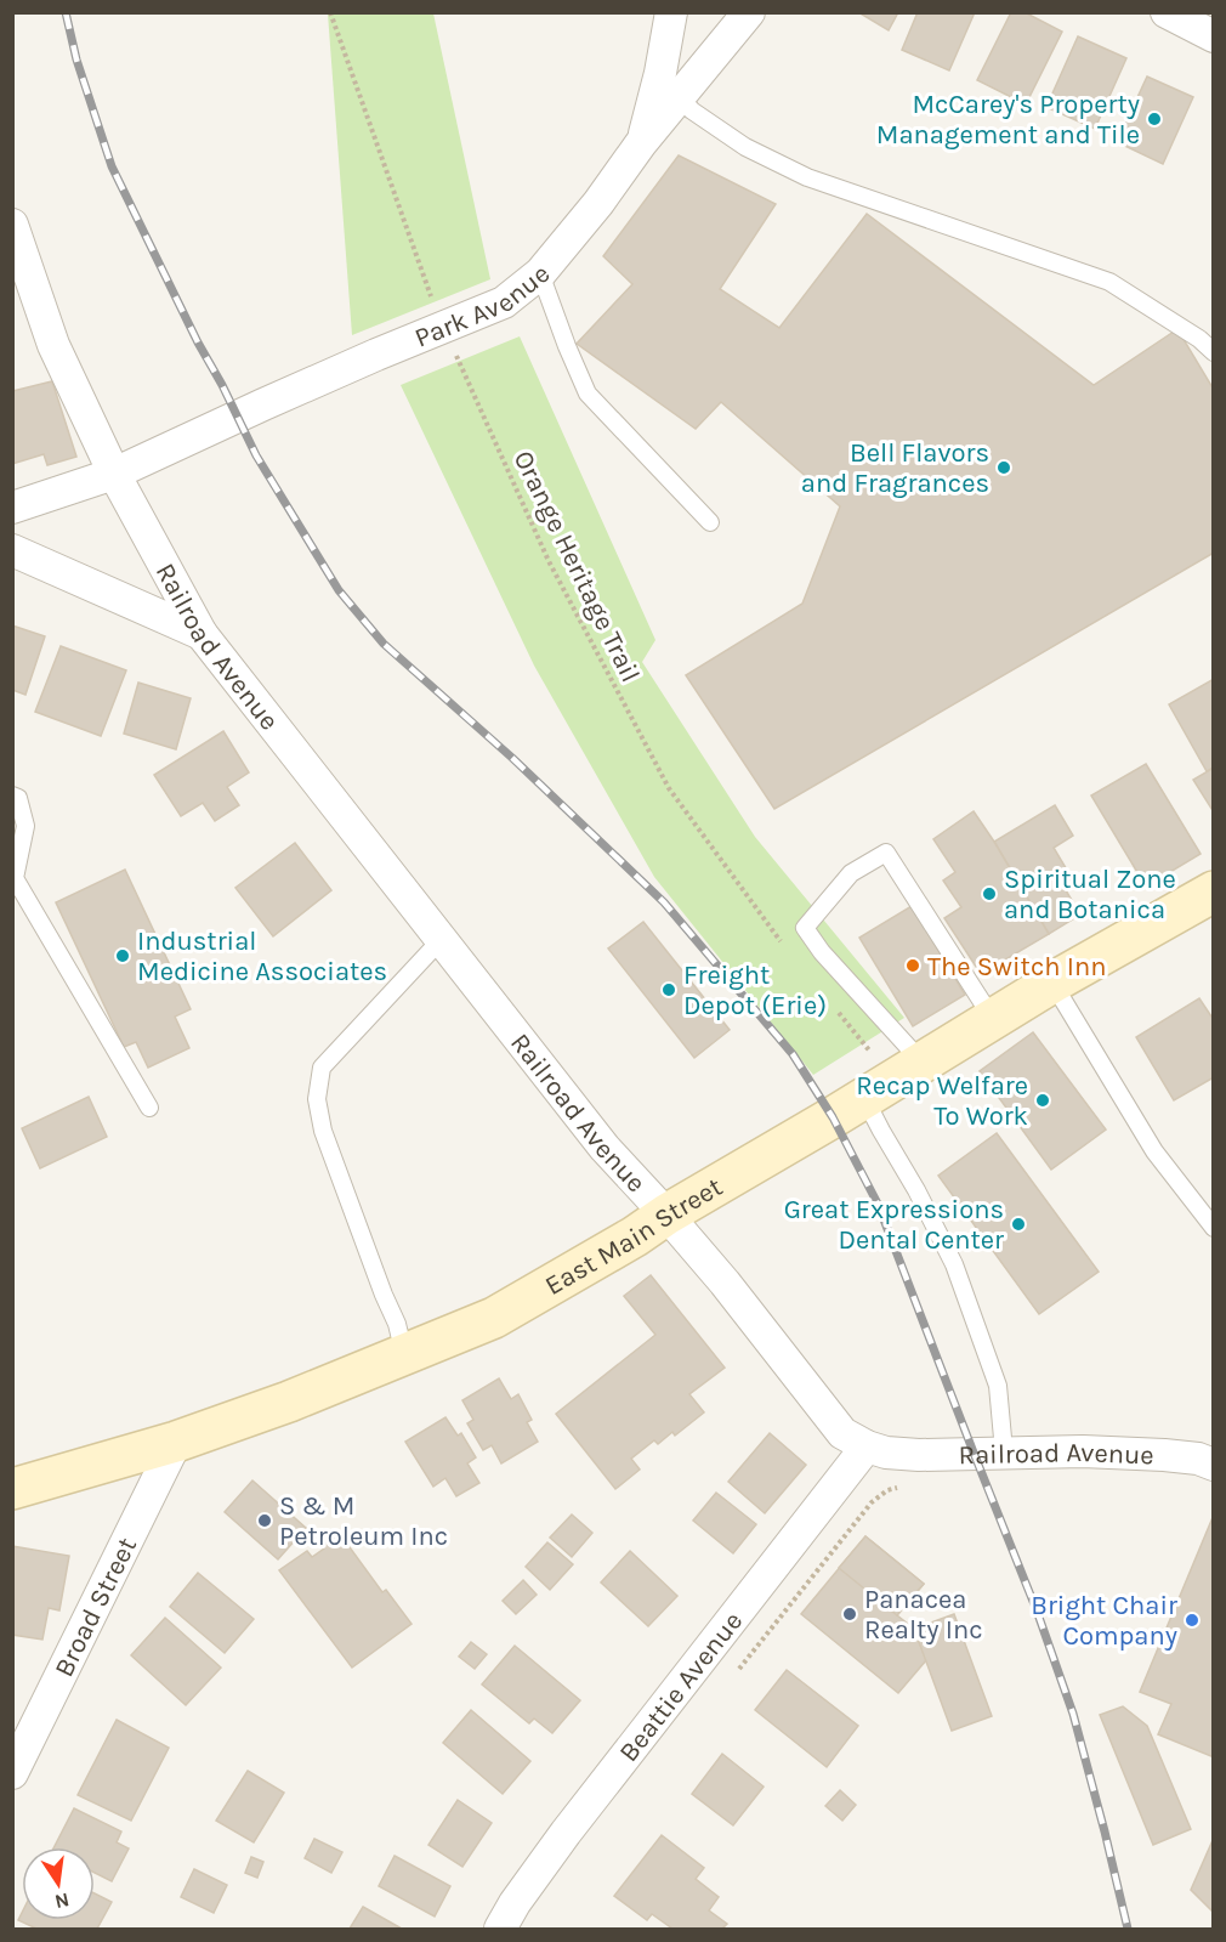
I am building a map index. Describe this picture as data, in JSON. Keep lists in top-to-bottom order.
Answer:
{
  "streets": {
    "main road": ["East Main Street"],
    "street": [
      "Park Avenue",
      "Railroad Avenue",
      "Broad Street",
      "Beattie Avenue"
    ],
    "path": ["Orange Heritage Trail"]
  },
  "crossings": [
    ["Park Avenue", "Orange Heritage Trail"],
    ["Park Avenue", "Railroad Avenue"],
    ["Railroad Avenue", "East Main Street"],
    ["Railroad Avenue", "Beattie Avenue"],
    ["East Main Street", "Broad Street"]
  ],
  "places": [
    "McCarey's Property Management and Tile",
    "Bell Flavors and Fragrances",
    "Spiritual Zone and Botanica",
    "Industrial Medicine Associates",
    "The Switch Inn",
    "Freight Depot (Erie)",
    "Recap Welfare To Work",
    "Great Expressions Dental Center",
    "S & M Petroleum Inc",
    "Panacea Realty Inc",
    "Bright Chair Company"
  ],
  "north": "bottom"
}
